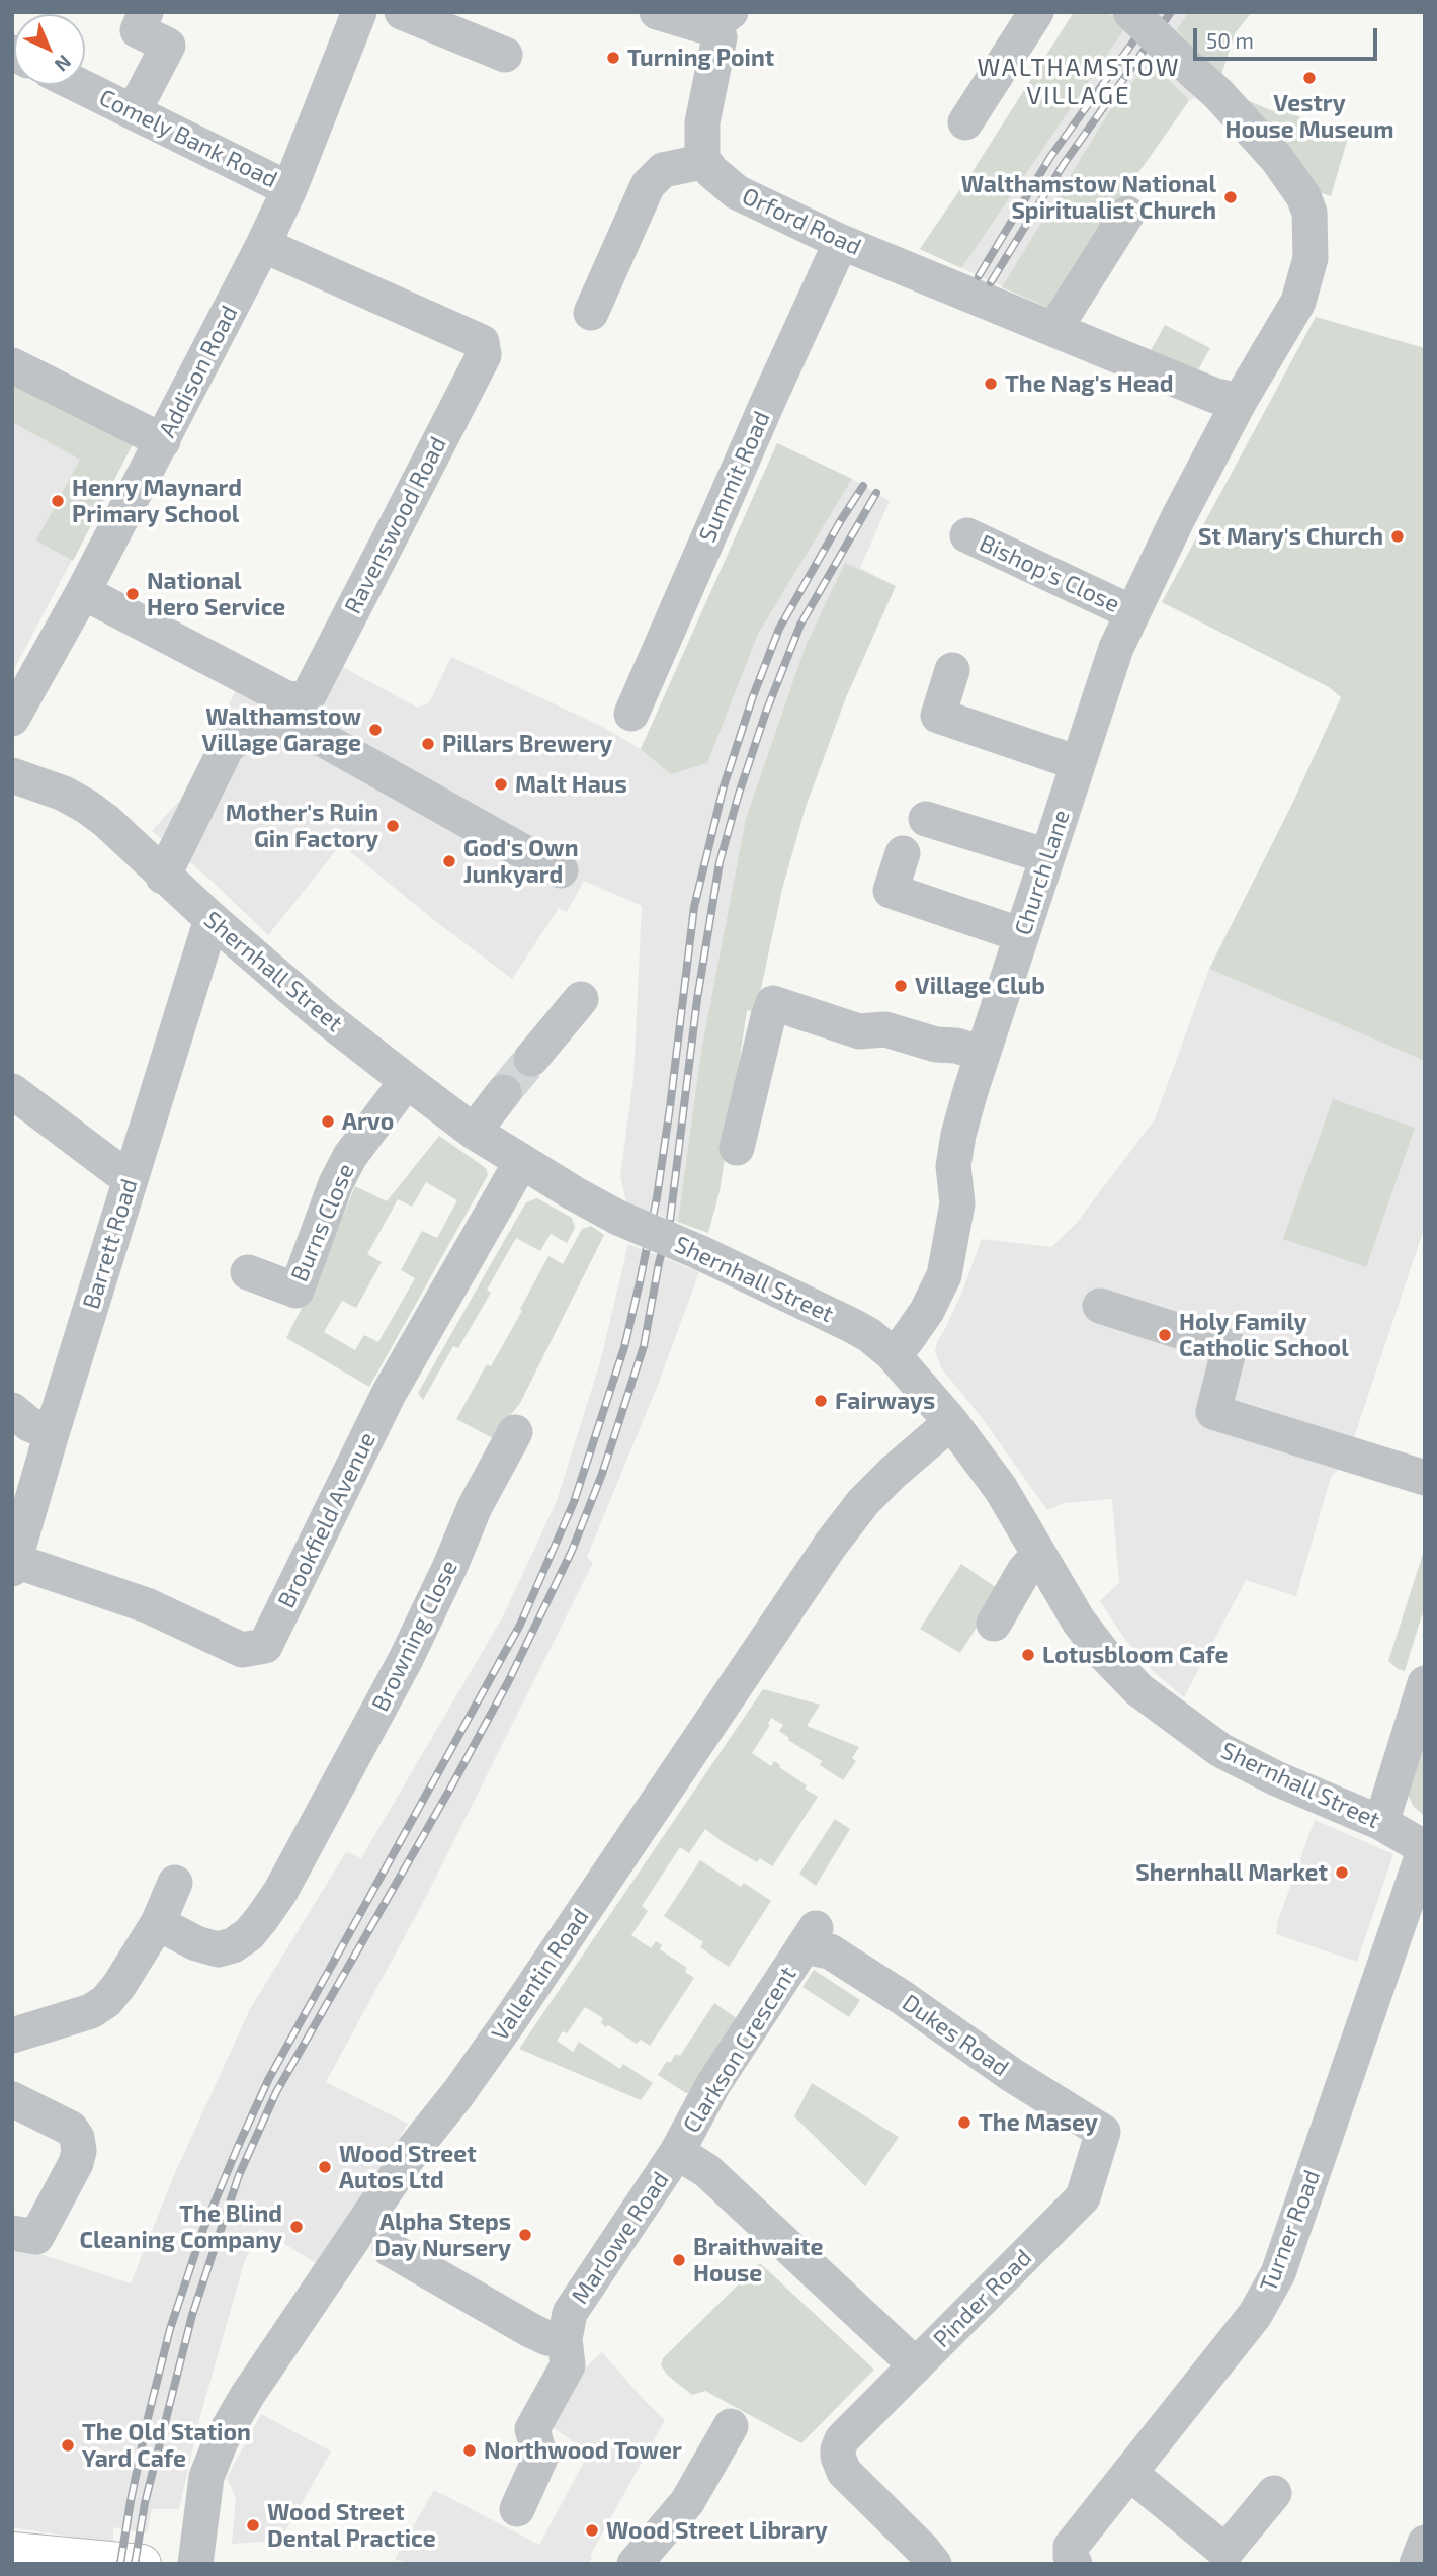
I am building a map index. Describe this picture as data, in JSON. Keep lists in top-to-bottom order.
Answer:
{
  "streets": {
    "street": [
      "Comely Bank Road",
      "Orford Road",
      "Addison Road",
      "Summit Road",
      "Ravenswood Road",
      "Bishop's Close",
      "Church Lane",
      "Shernhall Street",
      "Burns Close",
      "Barrett Road",
      "Brookfield Avenue",
      "Browning Close",
      "Vallentin Road",
      "Dukes Road",
      "Clarkson Crescent",
      "Turner Road",
      "Marlowe Road",
      "Pinder Road"
    ]
  },
  "crossings": [
    ["Comely Bank Road", "Addison Road"],
    ["Orford Road", "Summit Road"],
    ["Orford Road", "Church Lane"],
    ["Addison Road", "Ravenswood Road"],
    ["Bishop's Close", "Church Lane"],
    ["Church Lane", "Shernhall Street"],
    ["Shernhall Street", "Burns Close"],
    ["Shernhall Street", "Barrett Road"],
    ["Shernhall Street", "Brookfield Avenue"],
    ["Shernhall Street", "Vallentin Road"],
    ["Shernhall Street", "Turner Road"],
    ["Barrett Road", "Brookfield Avenue"],
    ["Dukes Road", "Clarkson Crescent"],
    ["Dukes Road", "Pinder Road"],
    ["Clarkson Crescent", "Marlowe Road"],
    ["Clarkson Crescent", "Pinder Road"]
  ],
  "districts": ["WALTHAMSTOW VILLAGE"],
  "places": [
    "Turning Point",
    "Vestry House Museum",
    "Walthamstow National Spiritualist Church",
    "The Nag's Head",
    "Henry Maynard Primary School",
    "St Mary's Church",
    "National Hero Service",
    "Walthamstow Village Garage",
    "Pillars Brewery",
    "Malt Haus",
    "Mother's Ruin Gin Factory",
    "God's Own Junkyard",
    "Village Club",
    "Arvo",
    "Holy Family Catholic School",
    "Fairways",
    "Lotusbloom Cafe",
    "Shernhall Market",
    "The Masey",
    "Wood Street Autos Ltd",
    "The Blind Cleaning Company",
    "Alpha Steps Day Nursery",
    "Braithwaite House",
    "The Old Station Yard Cafe",
    "Northwood Tower",
    "Wood Street Dental Practice",
    "Wood Street Library"
  ],
  "scale_bar": "50 m",
  "north": "bottom right"
}
